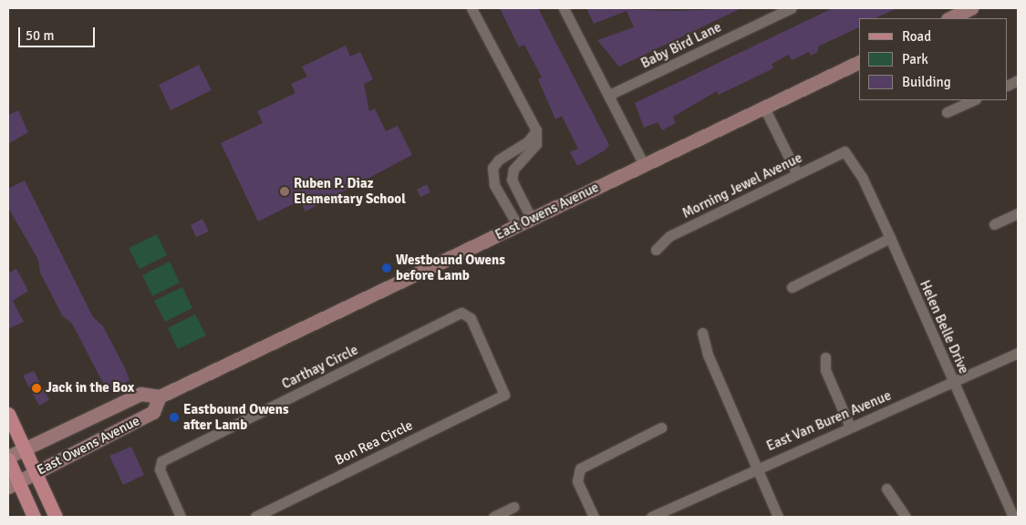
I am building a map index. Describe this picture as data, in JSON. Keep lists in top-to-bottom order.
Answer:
{
  "streets": {
    "main road": ["East Owens Avenue"],
    "street": [
      "Baby Bird Lane",
      "Morning Jewel Avenue",
      "Helen Belle Drive",
      "Carthay Circle",
      "East Van Buren Avenue",
      "Bon Rea Circle"
    ]
  },
  "crossings": [
    ["Morning Jewel Avenue", "Helen Belle Drive"],
    ["Helen Belle Drive", "East Van Buren Avenue"],
    ["Carthay Circle", "Bon Rea Circle"]
  ],
  "places": [
    "Ruben P. Diaz Elementary School",
    "Westbound Owens before Lamb",
    "Jack in the Box",
    "Eastbound Owens after Lamb"
  ],
  "legend": ["Road", "Park", "Building"],
  "scale_bar": "50 m"
}
